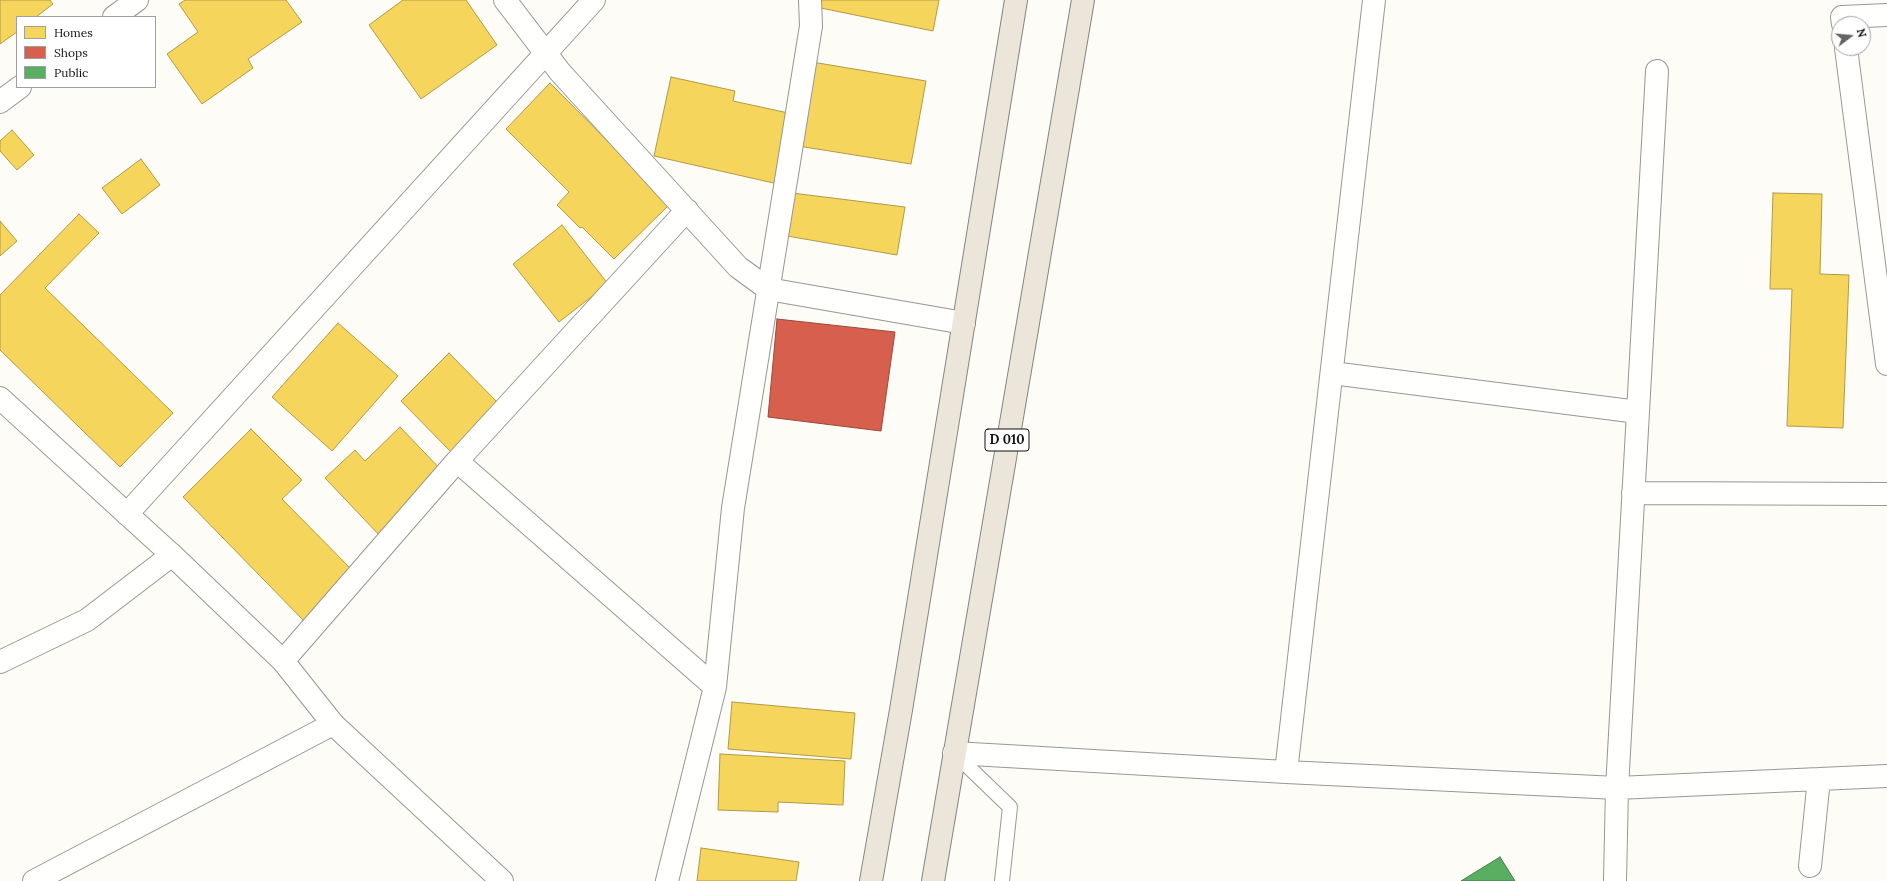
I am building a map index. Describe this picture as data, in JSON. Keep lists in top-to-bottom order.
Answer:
{
  "streets": {
    "highway": ["D 010"]
  },
  "legend": ["Homes", "Shops", "Public"],
  "north": "right"
}
